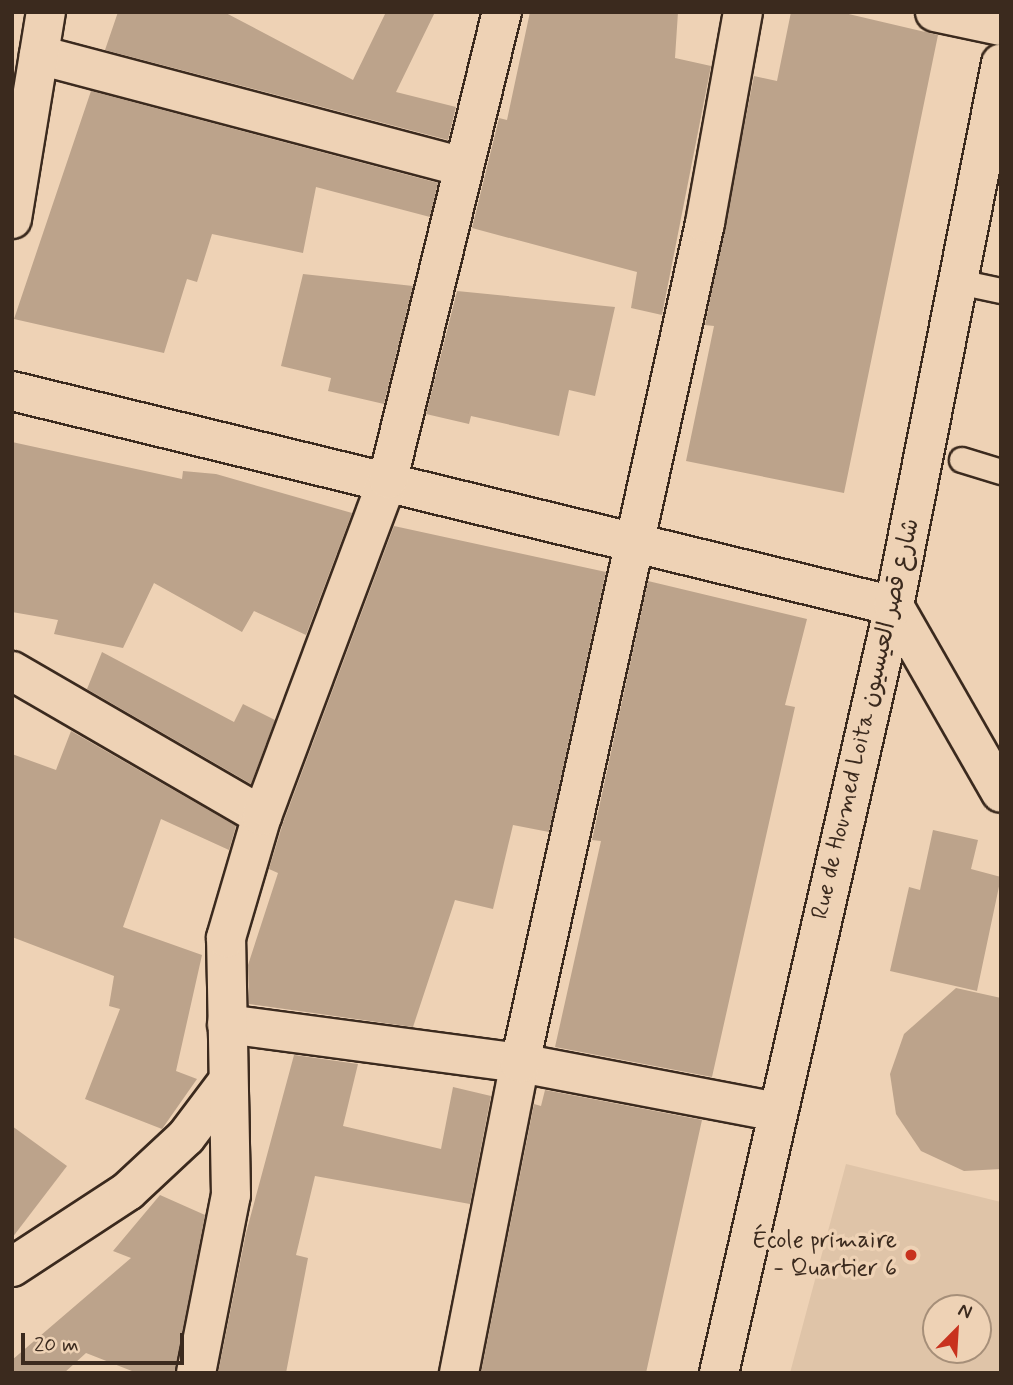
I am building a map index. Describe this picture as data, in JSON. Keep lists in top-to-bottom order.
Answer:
{
  "streets": {
    "street": ["Rue de Houmed Loita شارع قصر العيسيون"]
  },
  "places": ["École primaire - Quartier 6"],
  "scale_bar": "20 m",
  "north": "top right"
}
